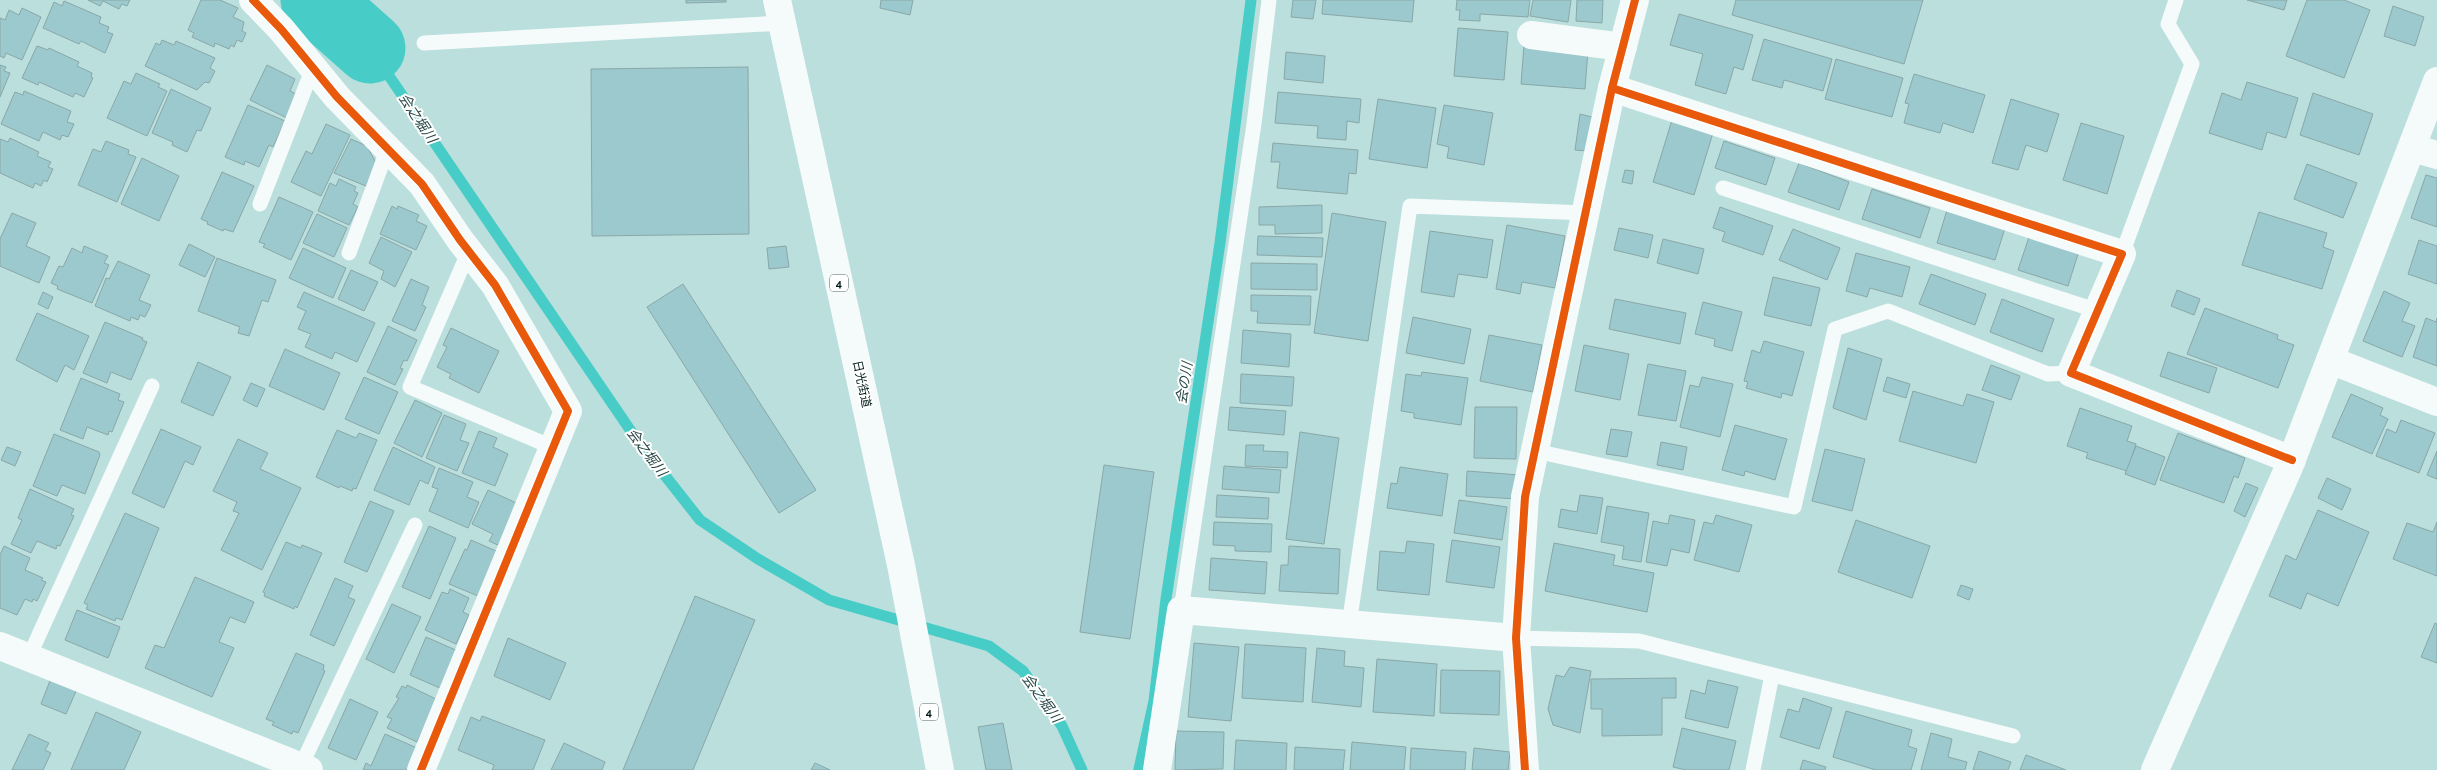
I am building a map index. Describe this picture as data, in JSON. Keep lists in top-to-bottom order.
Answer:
{
  "streets": {
    "main road": ["4", "日光街道"]
  },
  "water": ["会之堀川", "会の川"]
}
